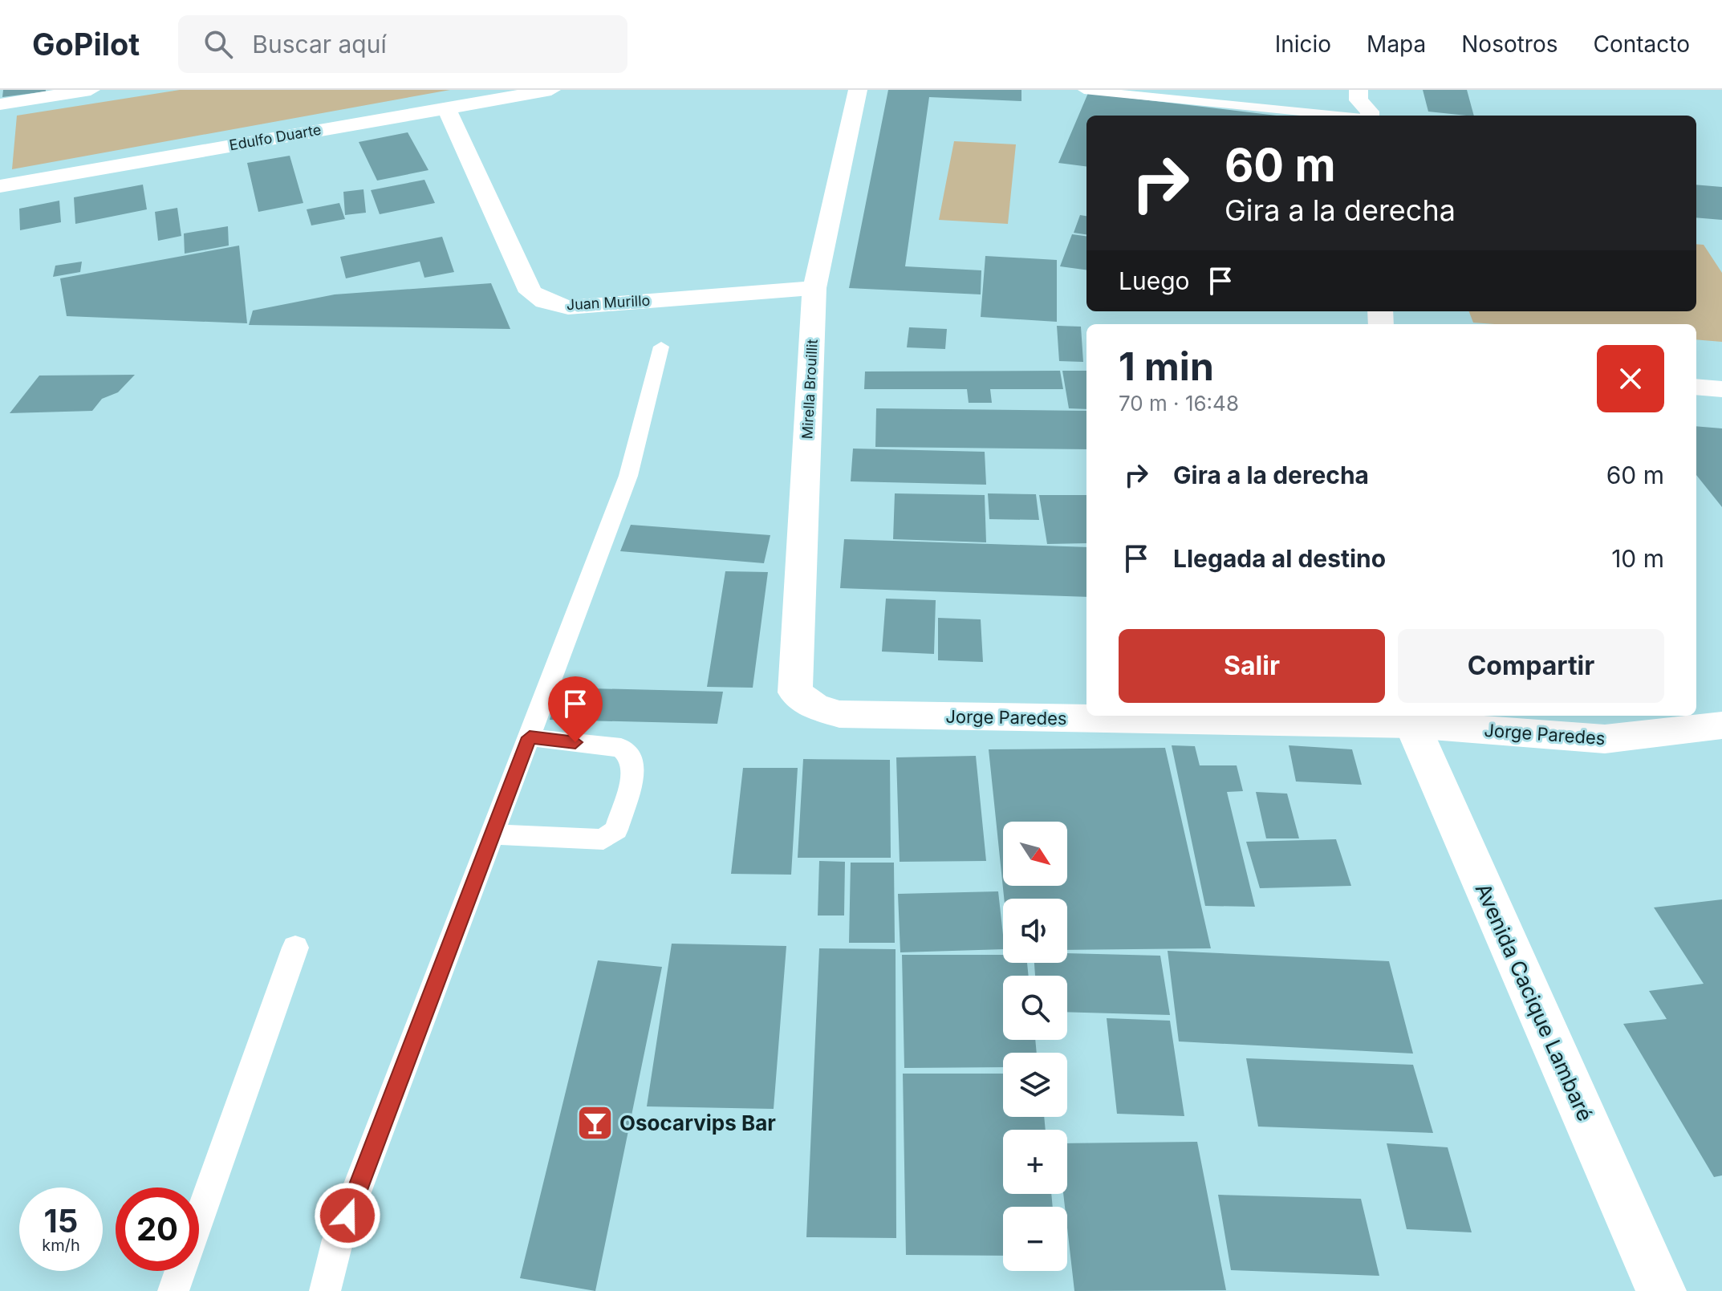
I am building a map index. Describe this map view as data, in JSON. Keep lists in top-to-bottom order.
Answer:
{
  "streets": {
    "street": [
      "Edulfo Duarte",
      "Juan Murillo",
      "Mirella Brouillit",
      "Jorge Paredes",
      "Avenida Cacique Lambaré"
    ]
  },
  "crossings": [
    ["Edulfo Duarte", "Juan Murillo"],
    ["Juan Murillo", "Mirella Brouillit"],
    ["Mirella Brouillit", "Jorge Paredes"],
    ["Jorge Paredes", "Avenida Cacique Lambaré"]
  ],
  "places": {
    "bar": ["Osocarvips Bar"]
  },
  "north": "bottom right",
  "page": {
    "header": "GoPilot",
    "search": "Buscar aquí",
    "nav": [
      "Inicio",
      "Mapa",
      "Nosotros",
      "Contacto"
    ],
    "turn": ["60 m", "Gira a la derecha"],
    "then": "Luego",
    "heading": ["1 min", "70 m · 16:48"],
    "list": [
      {
        "name": "Gira a la derecha",
        "value": "60 m"
      },
      {
        "name": "Llegada al destino",
        "value": "10 m"
      }
    ],
    "buttons": ["Salir", "Compartir"],
    "map_buttons": ["+", "−"],
    "speed": "15 km/h",
    "limit": "20"
  }
}
